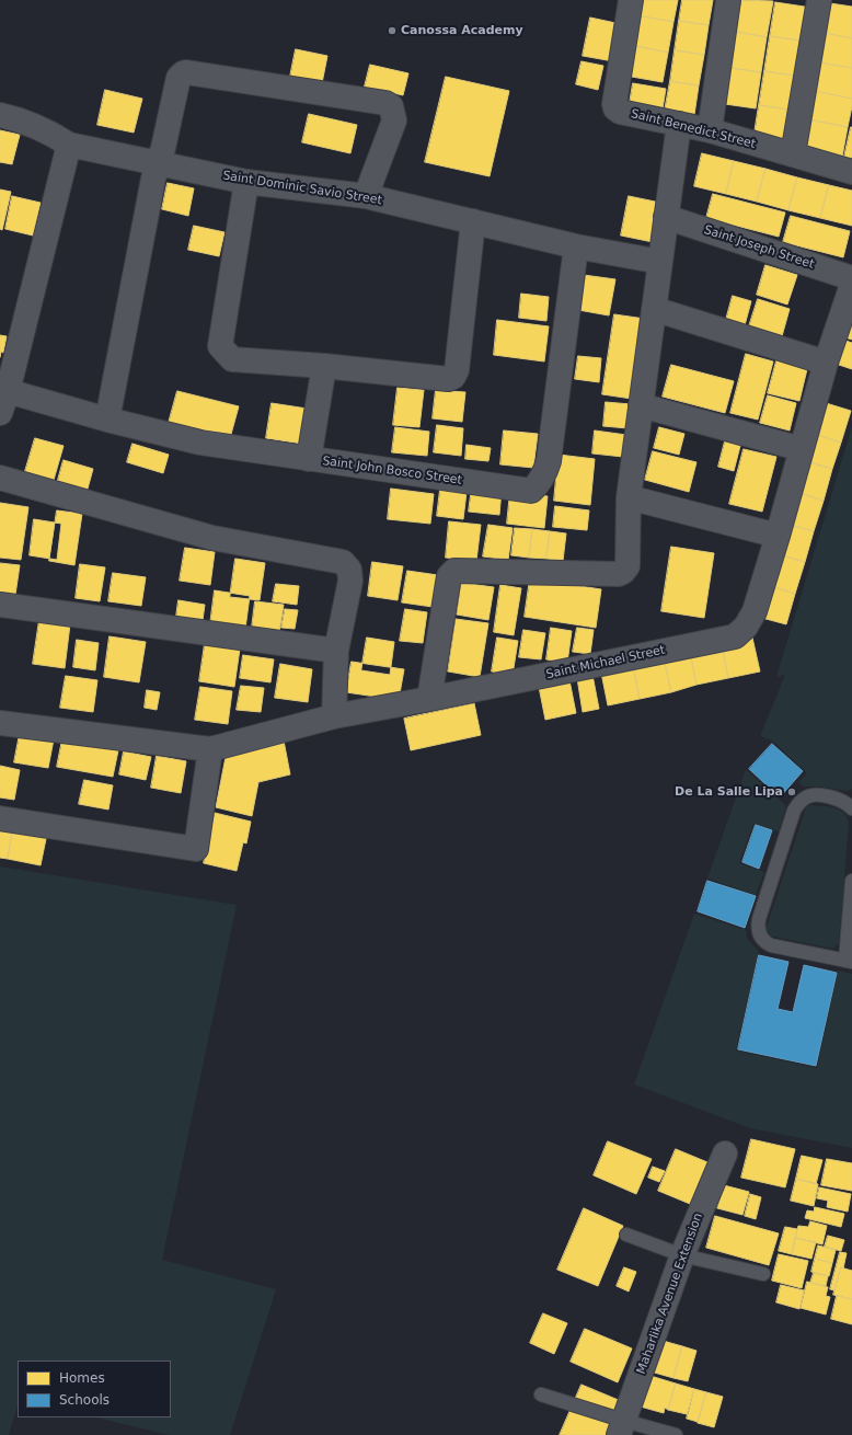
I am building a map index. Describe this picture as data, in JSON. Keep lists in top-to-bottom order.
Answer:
{
  "streets": {
    "street": [
      "Saint Benedict Street",
      "Saint Dominic Savio Street",
      "Saint Joseph Street",
      "Saint John Bosco Street",
      "Saint Michael Street",
      "Maharlika Avenue Extension"
    ]
  },
  "crossings": [
    ["Saint Dominic Savio Street", "Saint John Bosco Street"]
  ],
  "places": ["Canossa Academy", "De La Salle Lipa"],
  "legend": ["Homes", "Schools"]
}
